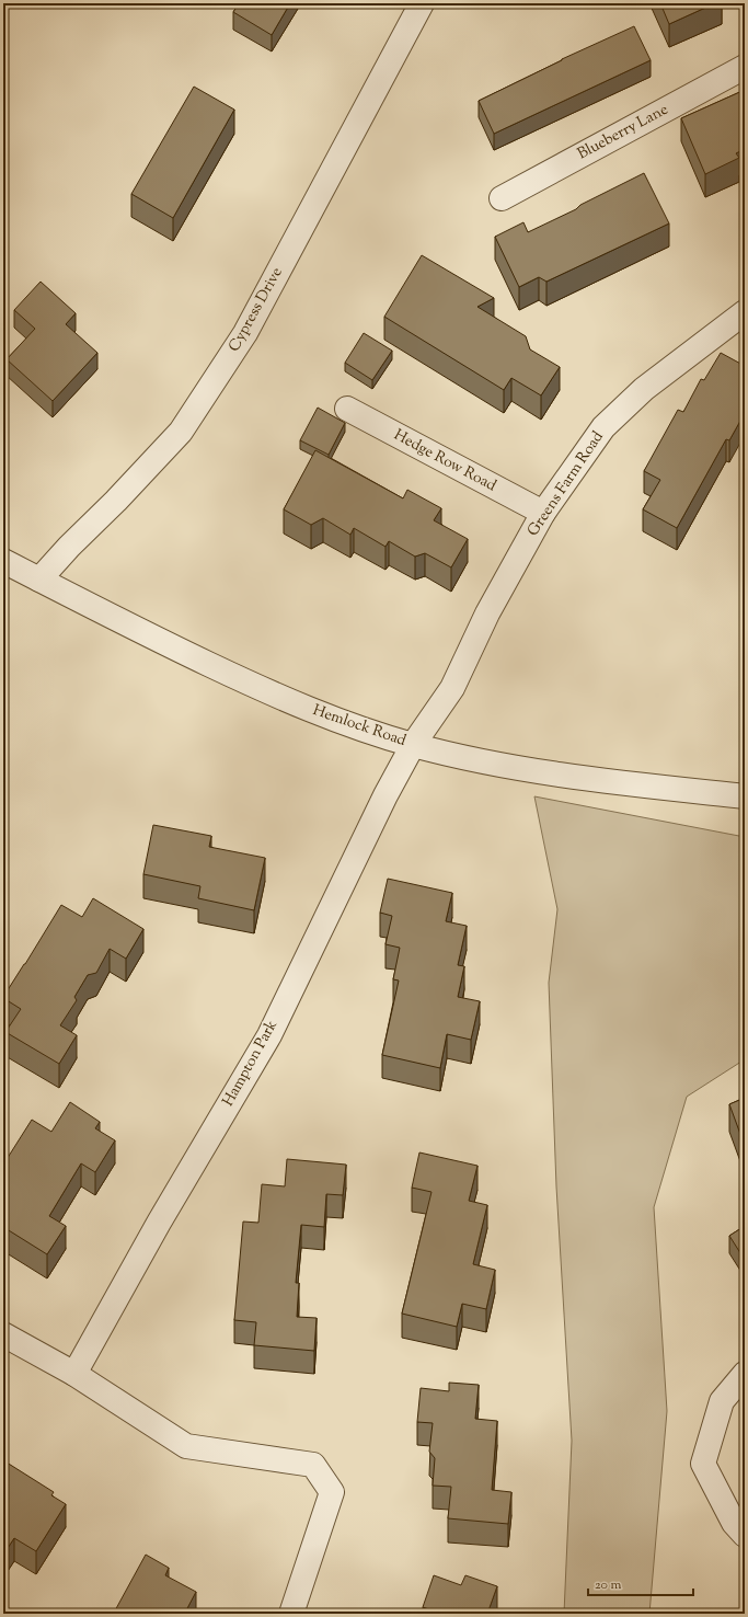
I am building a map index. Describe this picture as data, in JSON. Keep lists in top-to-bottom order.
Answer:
{
  "streets": {
    "street": [
      "Blueberry Lane",
      "Cypress Drive",
      "Hedge Row Road",
      "Greens Farm Road",
      "Hemlock Road",
      "Hampton Park"
    ]
  },
  "crossings": [
    ["Cypress Drive", "Hemlock Road"],
    ["Hedge Row Road", "Greens Farm Road"],
    ["Greens Farm Road", "Hemlock Road"],
    ["Greens Farm Road", "Hampton Park"],
    ["Hemlock Road", "Hampton Park"]
  ],
  "scale_bar": "20 m"
}
